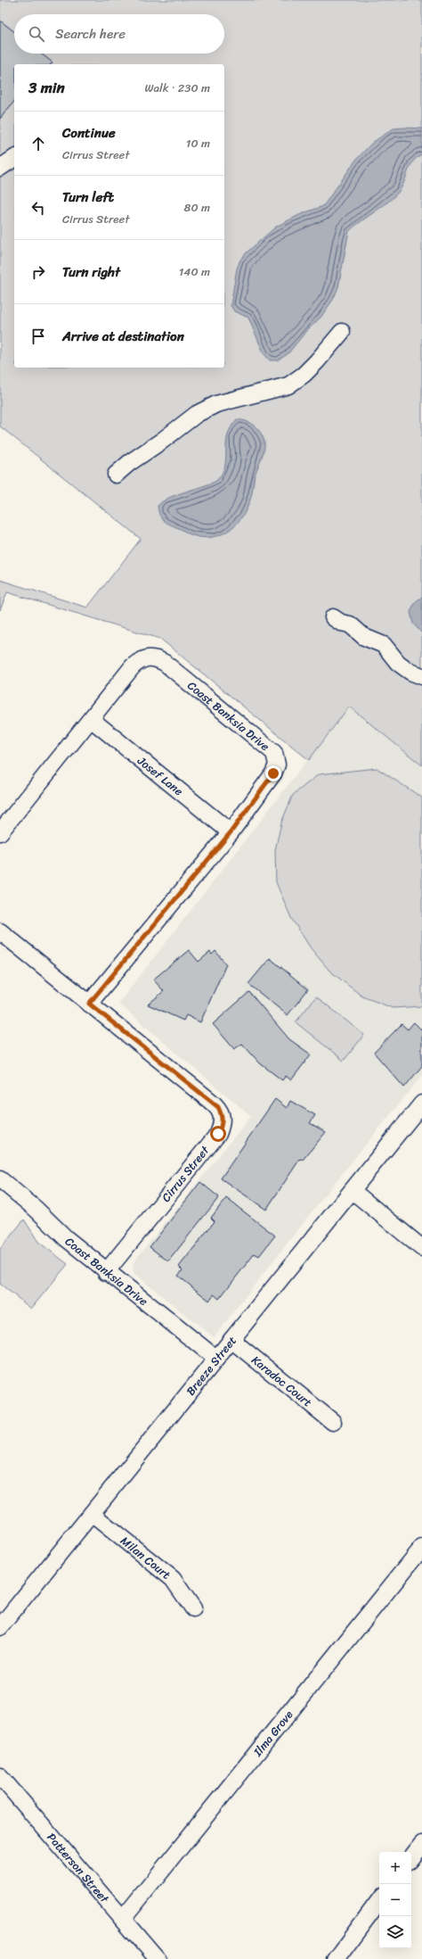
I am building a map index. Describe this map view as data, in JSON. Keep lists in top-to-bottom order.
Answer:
{
  "streets": {
    "street": [
      "Coast Banksia Drive",
      "Josef Lane",
      "Cirrus Street",
      "Breeze Street",
      "Karadoc Court",
      "Milan Court",
      "Ilma Grove",
      "Patterson Street"
    ]
  },
  "crossings": [
    ["Coast Banksia Drive", "Josef Lane"],
    ["Coast Banksia Drive", "Cirrus Street"],
    ["Coast Banksia Drive", "Breeze Street"],
    ["Breeze Street", "Karadoc Court"],
    ["Breeze Street", "Milan Court"],
    ["Ilma Grove", "Patterson Street"]
  ],
  "page": {
    "search": "Search here",
    "heading": ["3 min", "Walk · 230 m"],
    "list": [
      ["Continue", "Cirrus Street", "10 m"],
      ["Turn left", "Cirrus Street", "80 m"],
      ["Turn right", "140 m"],
      "Arrive at destination"
    ],
    "map_buttons": ["+", "−"]
  }
}
